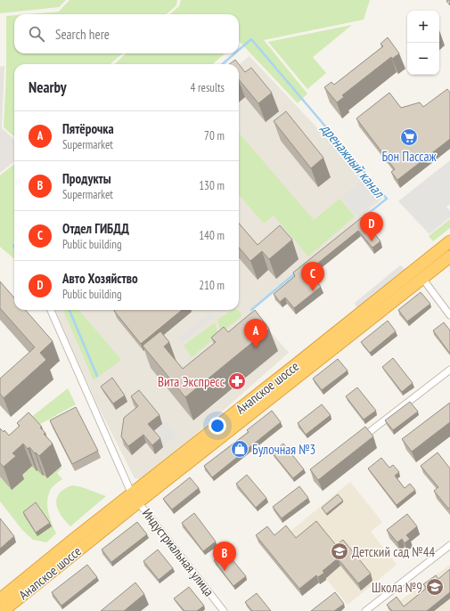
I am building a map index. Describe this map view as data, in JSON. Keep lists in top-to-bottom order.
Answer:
{
  "streets": {
    "highway": ["Анапское шоссе"],
    "street": ["Индустриальная улица"]
  },
  "crossings": [
    ["Анапское шоссе", "Индустриальная улица"]
  ],
  "water": ["дренажный канал"],
  "places": {
    "supermarket": ["Бон Пассаж"],
    "pharmacy": ["Вита Экспресс"],
    "shop": ["Булочная №3"],
    "school or university": ["Детский сад №44", "Школа №9"]
  },
  "page": {
    "map_buttons": ["+", "−"],
    "search": "Search here",
    "heading": ["Nearby", "4 results"],
    "list": [
      {
        "mark": "A",
        "name": "Пятёрочка",
        "note": "Supermarket",
        "value": "70 m"
      },
      {
        "mark": "B",
        "name": "Продукты",
        "note": "Supermarket",
        "value": "130 m"
      },
      {
        "mark": "C",
        "name": "Отдел ГИБДД",
        "note": "Public building",
        "value": "140 m"
      },
      {
        "mark": "D",
        "name": "Авто Хозяйство",
        "note": "Public building",
        "value": "210 m"
      }
    ],
    "pins": [
      "D",
      "C",
      "A",
      "B"
    ]
  }
}
